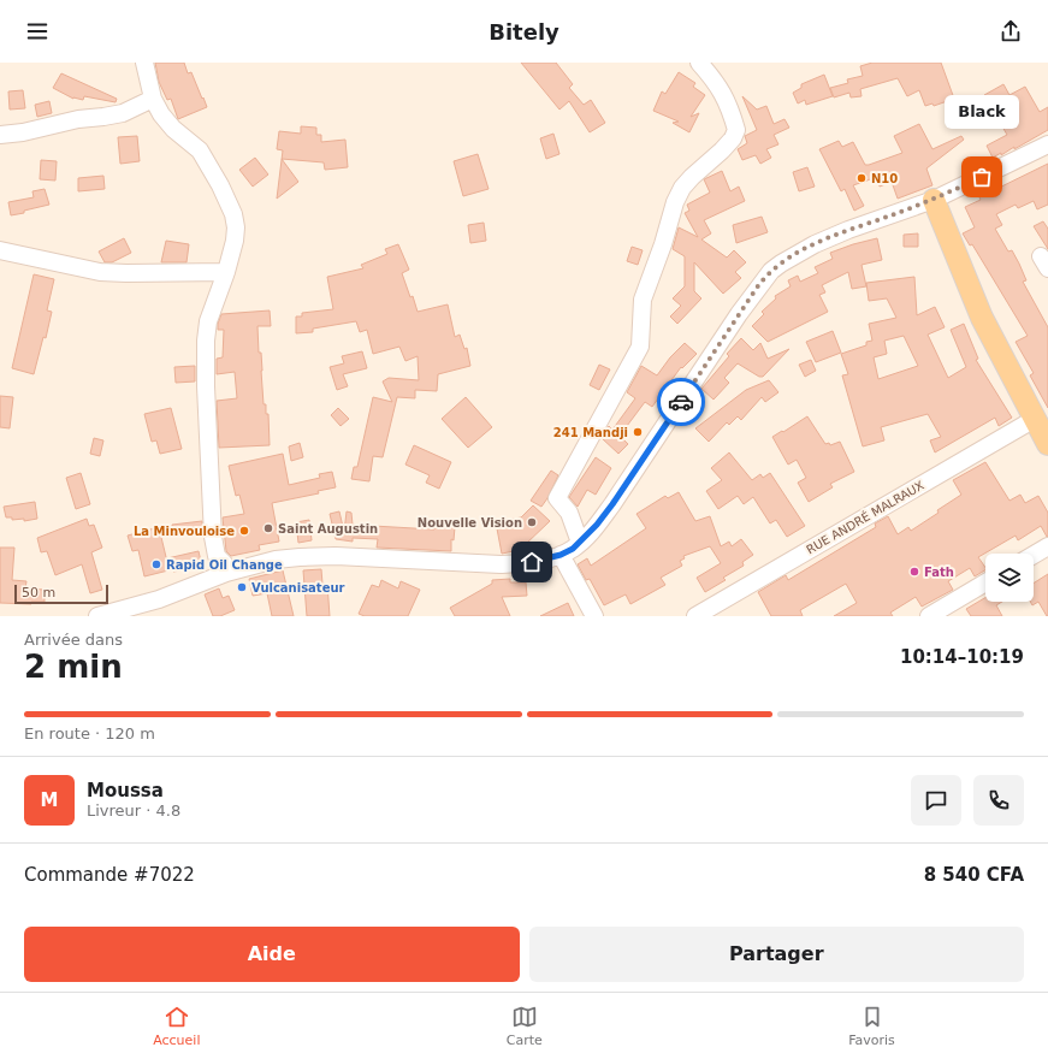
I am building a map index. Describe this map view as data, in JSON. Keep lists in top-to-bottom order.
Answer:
{
  "streets": {
    "street": ["RUE ANDRÉ MALRAUX"]
  },
  "places": [
    "Black",
    "N10",
    "241 Mandji",
    "Nouvelle Vision",
    "Saint Augustin",
    "La Minvouloise",
    "Rapid Oil Change",
    "Fath",
    "Vulcanisateur"
  ],
  "scale_bar": "50 m",
  "page": {
    "header": "Bitely",
    "bubble": "Black",
    "scale": "50 m",
    "heading": ["2 min", "Arrivée dans", "10:14–10:19"],
    "panel": [
      "Moussa",
      "Livreur · 4.8",
      "Commande #7022",
      "8 540 CFA"
    ],
    "bar": "En route · 120 m",
    "round": "M",
    "buttons": ["Aide", "Partager"],
    "tabs": ["Accueil", "Carte", "Favoris"]
  }
}
